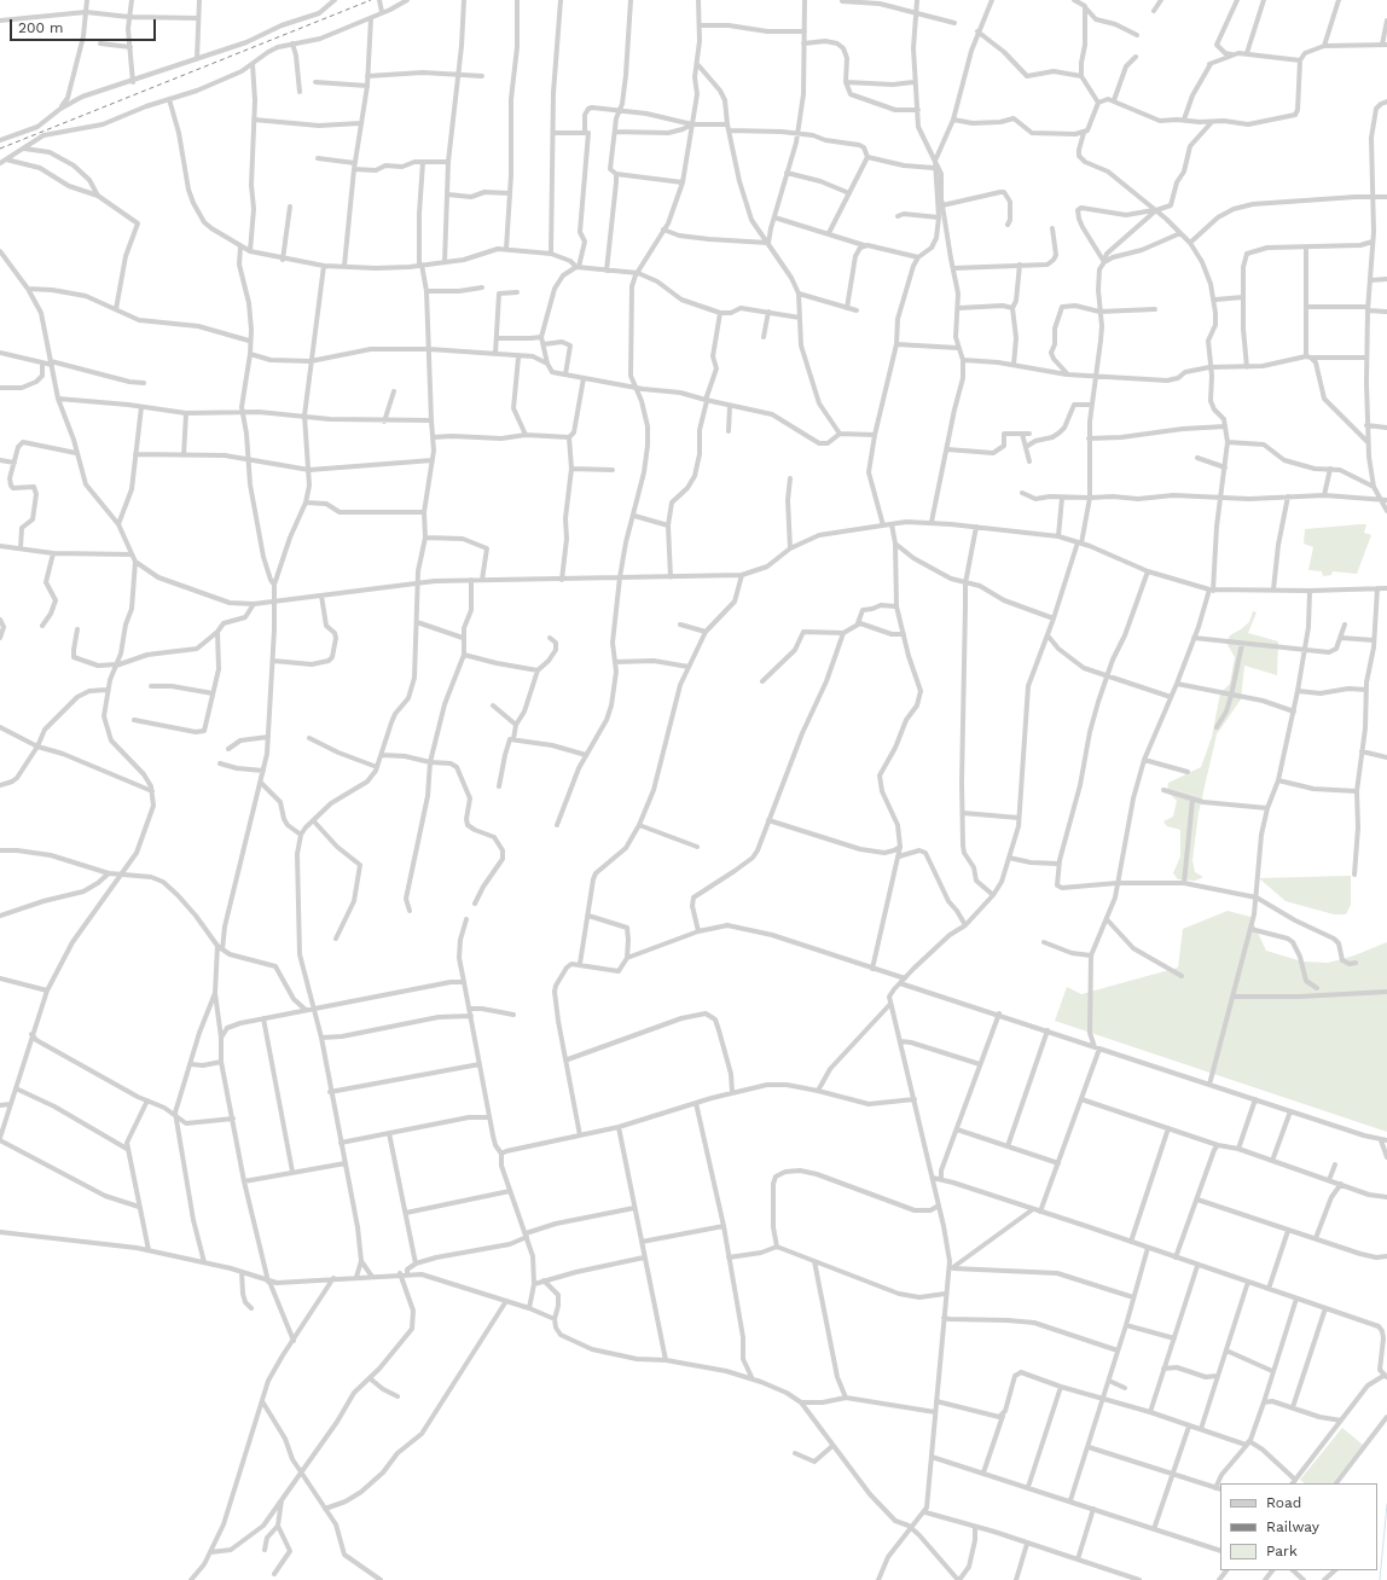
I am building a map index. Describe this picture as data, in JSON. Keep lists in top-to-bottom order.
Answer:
{
  "legend": ["Road", "Railway", "Park"],
  "scale_bar": "200 m"
}
